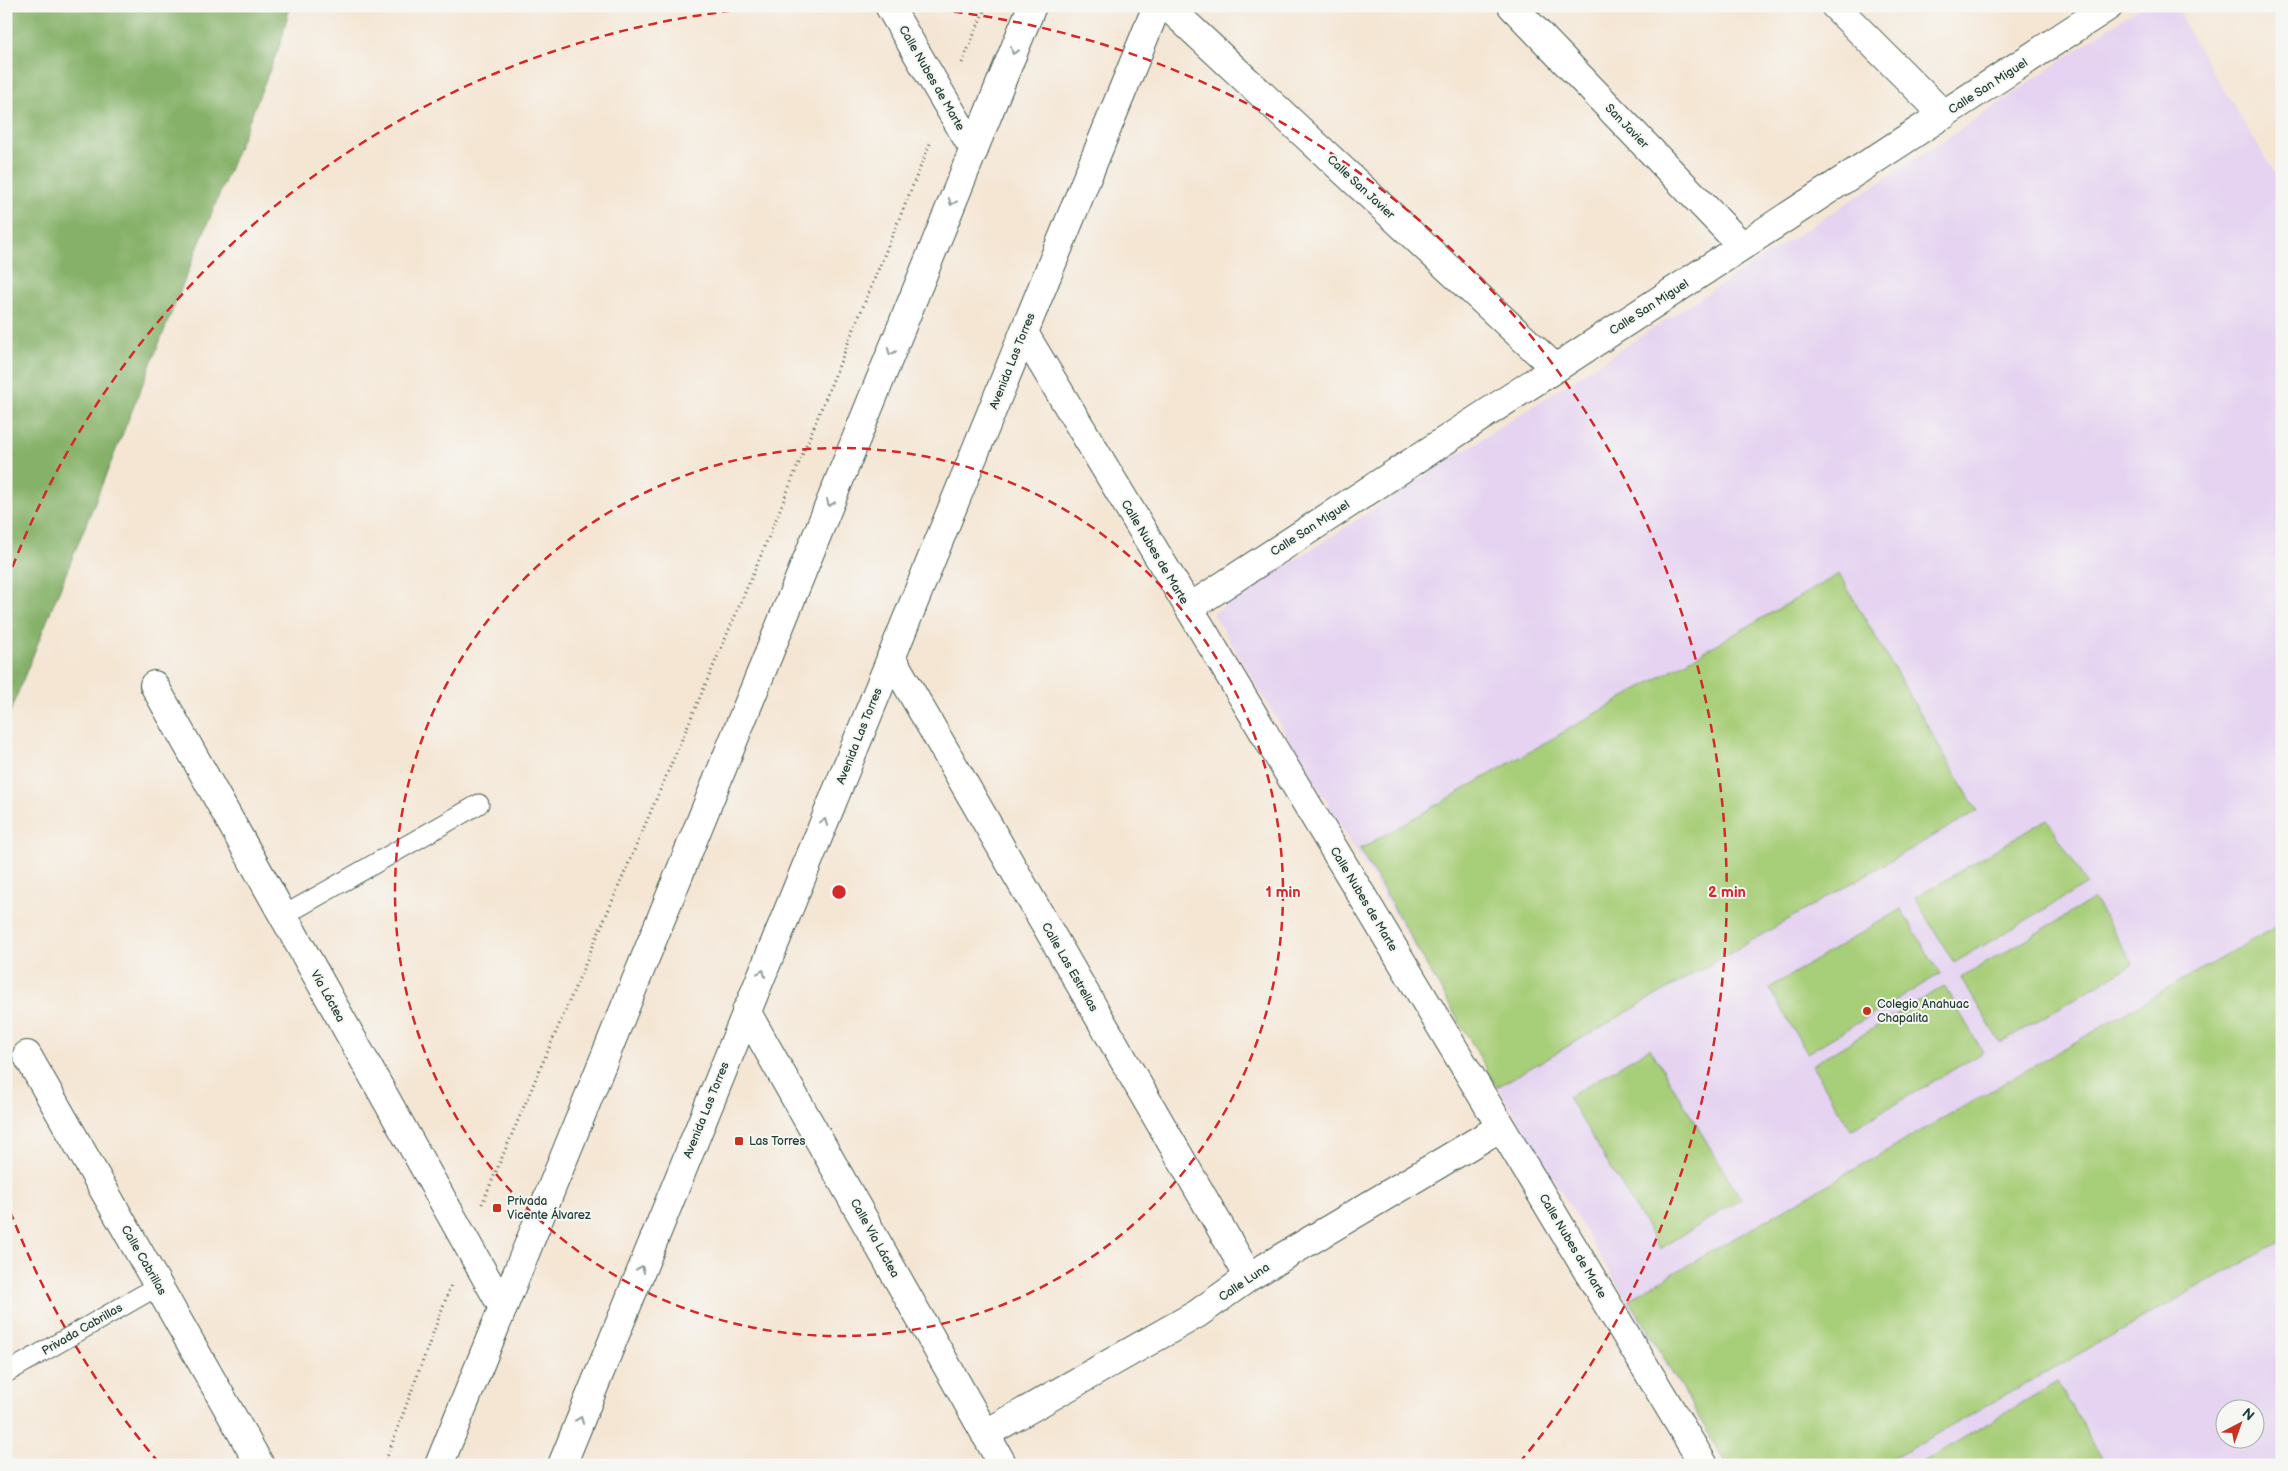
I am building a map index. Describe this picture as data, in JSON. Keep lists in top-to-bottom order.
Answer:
{
  "streets": {
    "street": [
      "Calle Nubes de Marte",
      "Calle San Miguel",
      "San Javier",
      "Calle San Javier",
      "Avenida Las Torres",
      "Calle Las Estrellas",
      "Vía Láctea",
      "Calle Vía Láctea",
      "Calle Cabrillas",
      "Calle Luna"
    ],
    "lane": ["Privada Cabrillas"]
  },
  "crossings": [
    ["Calle Nubes de Marte", "Calle San Miguel"],
    ["Calle Nubes de Marte", "Avenida Las Torres"],
    ["Calle Nubes de Marte", "Calle Luna"],
    ["Calle San Miguel", "San Javier"],
    ["Calle San Miguel", "Calle San Javier"],
    ["Avenida Las Torres", "Calle Las Estrellas"],
    ["Avenida Las Torres", "Calle Vía Láctea"],
    ["Calle Las Estrellas", "Calle Luna"],
    ["Calle Vía Láctea", "Calle Luna"],
    ["Calle Cabrillas", "Privada Cabrillas"]
  ],
  "places": {
    "other": ["Colegio Anahuac Chapalita"],
    "transit": ["Las Torres", "Privada Vicente Álvarez"]
  },
  "north": "top right",
  "rings": ["1 min", "2 min"]
}
